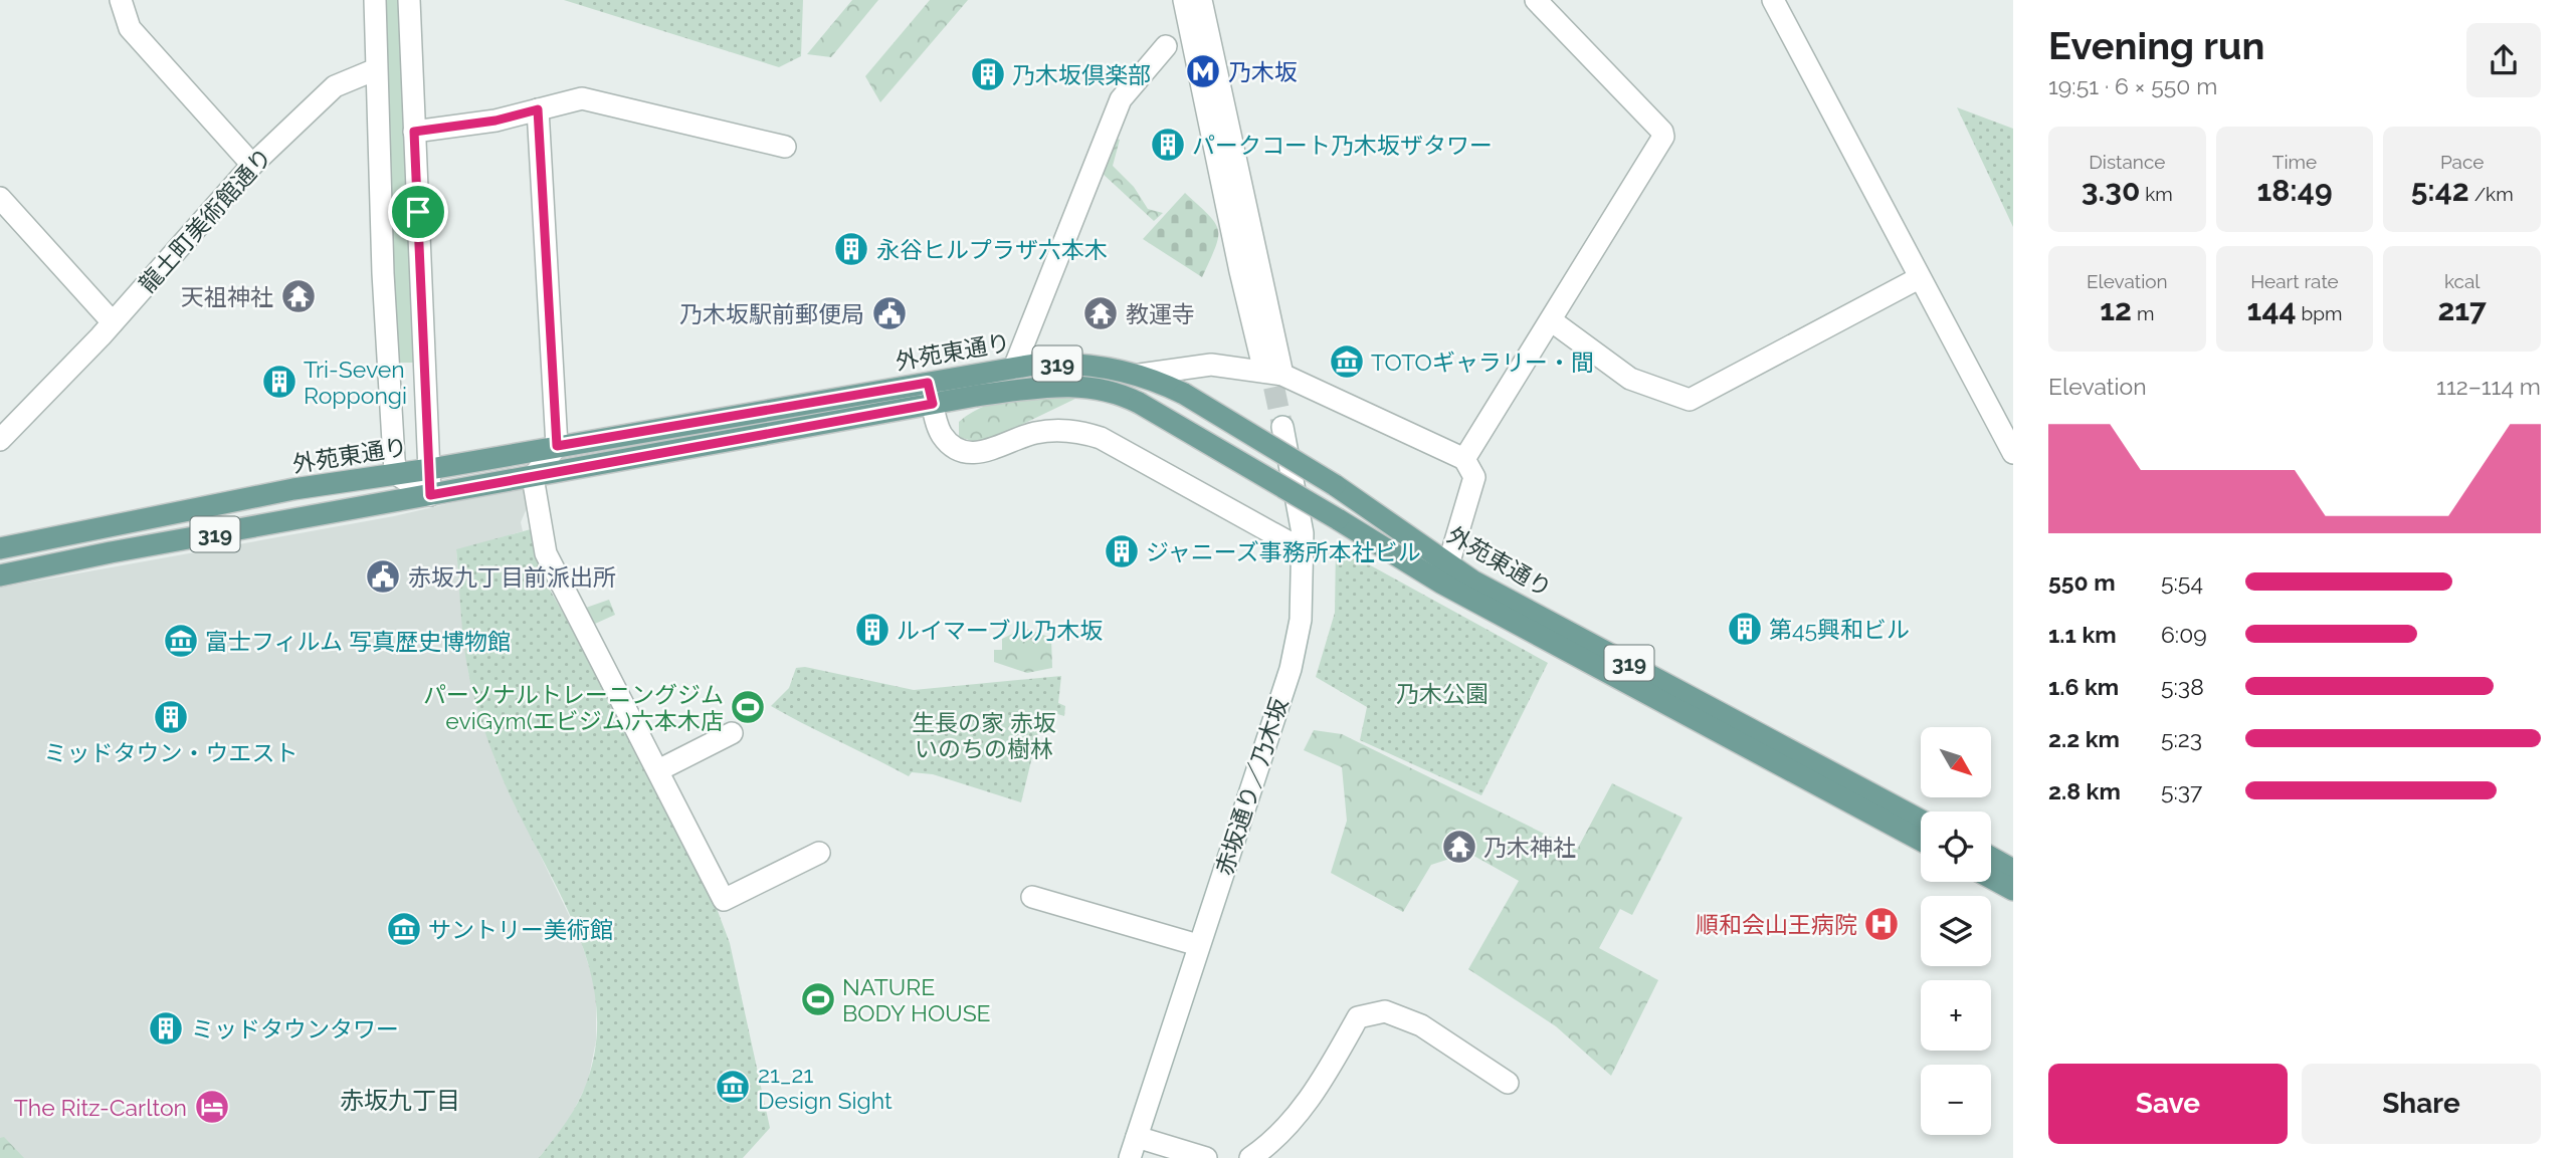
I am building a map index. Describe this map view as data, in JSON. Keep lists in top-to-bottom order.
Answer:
{
  "streets": {
    "main road": ["外苑東通り", "319"],
    "street": ["龍土町美術館通り", "赤坂通り／乃木坂"]
  },
  "districts": ["赤坂九丁目"],
  "parks": ["乃木公園", "生長の家 赤坂 いのちの樹林"],
  "places": {
    "metro station": ["乃木坂"],
    "building": [
      "乃木坂倶楽部",
      "パークコート乃木坂ザタワー",
      "永谷ヒルプラザ六本木",
      "Tri-Seven Roppongi",
      "ジャニーズ事務所本社ビル",
      "第45興和ビル",
      "ルイマーブル乃木坂",
      "ミッドタウン・ウエスト",
      "ミッドタウンタワー"
    ],
    "temple": ["天祖神社", "教運寺", "乃木神社"],
    "public building": ["乃木坂駅前郵便局", "赤坂九丁目前派出所"],
    "museum": [
      "TOTOギャラリー・間",
      "富士フィルム 写真歴史博物館",
      "サントリー美術館",
      "21_21 Design Sight"
    ],
    "sports": ["パーソナルトレーニングジム eviGym(エビジム)六本木店", "NATURE BODY HOUSE"],
    "hospital": ["順和会山王病院"],
    "hotel": ["The Ritz-Carlton"]
  },
  "north": "bottom right",
  "page": {
    "heading": ["Evening run", "19:51 · 6 × 550 m"],
    "stats": [
      ["Distance", "3.30 km"],
      ["Time", "18:49"],
      ["Pace", "5:42 /km"],
      ["Elevation", "12 m"],
      ["Heart rate", "144 bpm"],
      ["kcal", "217"]
    ],
    "chart": ["Elevation", "112–114 m"],
    "list": [
      {
        "name": "550 m",
        "note": "5:54"
      },
      {
        "name": "1.1 km",
        "note": "6:09"
      },
      {
        "name": "1.6 km",
        "note": "5:38"
      },
      {
        "name": "2.2 km",
        "note": "5:23"
      },
      {
        "name": "2.8 km",
        "note": "5:37"
      }
    ],
    "map_buttons": ["+", "−"],
    "buttons": ["Save", "Share"]
  }
}
